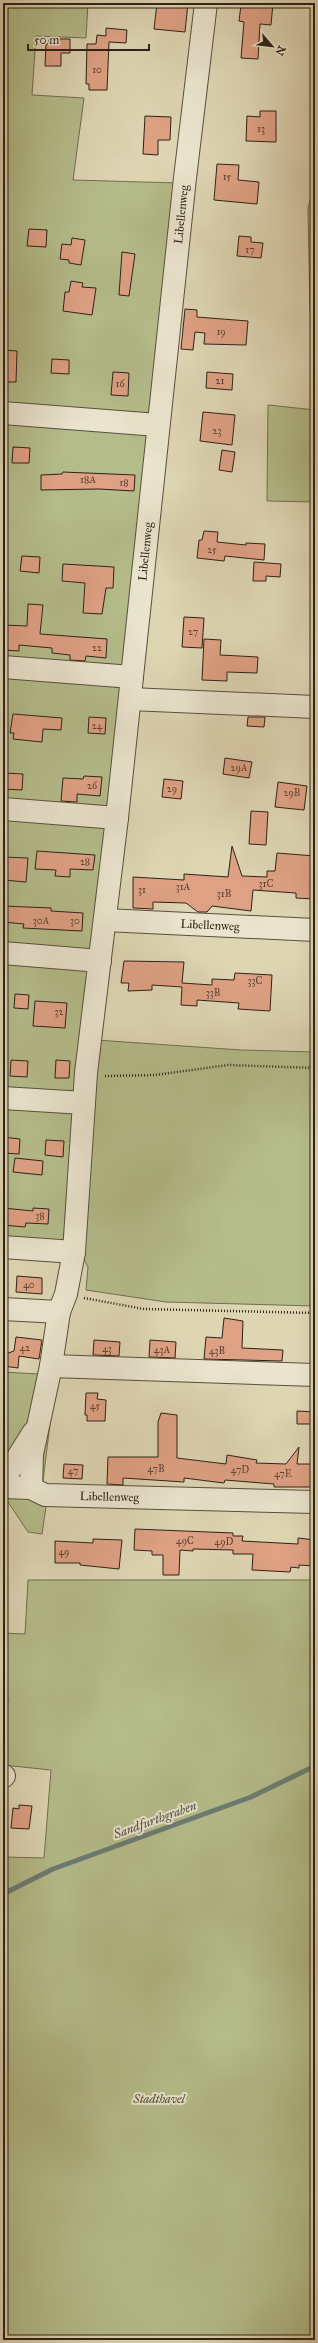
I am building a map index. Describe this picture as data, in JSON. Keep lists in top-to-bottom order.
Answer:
{
  "streets": {
    "street": ["Libellenweg"]
  },
  "water": ["Sandfurthgraben"],
  "parks": ["Stadthavel"],
  "house_numbers": [
    "10",
    "13",
    "15",
    "17",
    "19",
    "21",
    "16",
    "23",
    "18A",
    "18",
    "25",
    "27",
    "22",
    "24",
    "29A",
    "26",
    "29",
    "29B",
    "28",
    "31C",
    "31A",
    "31",
    "31B",
    "30A",
    "30",
    "33C",
    "33B",
    "32",
    "38",
    "40",
    "42",
    "43",
    "43A",
    "43B",
    "45",
    "47B",
    "47D",
    "47",
    "47E",
    "49C",
    "49D",
    "49"
  ],
  "scale_bar": "50 m",
  "north": "bottom right"
}
